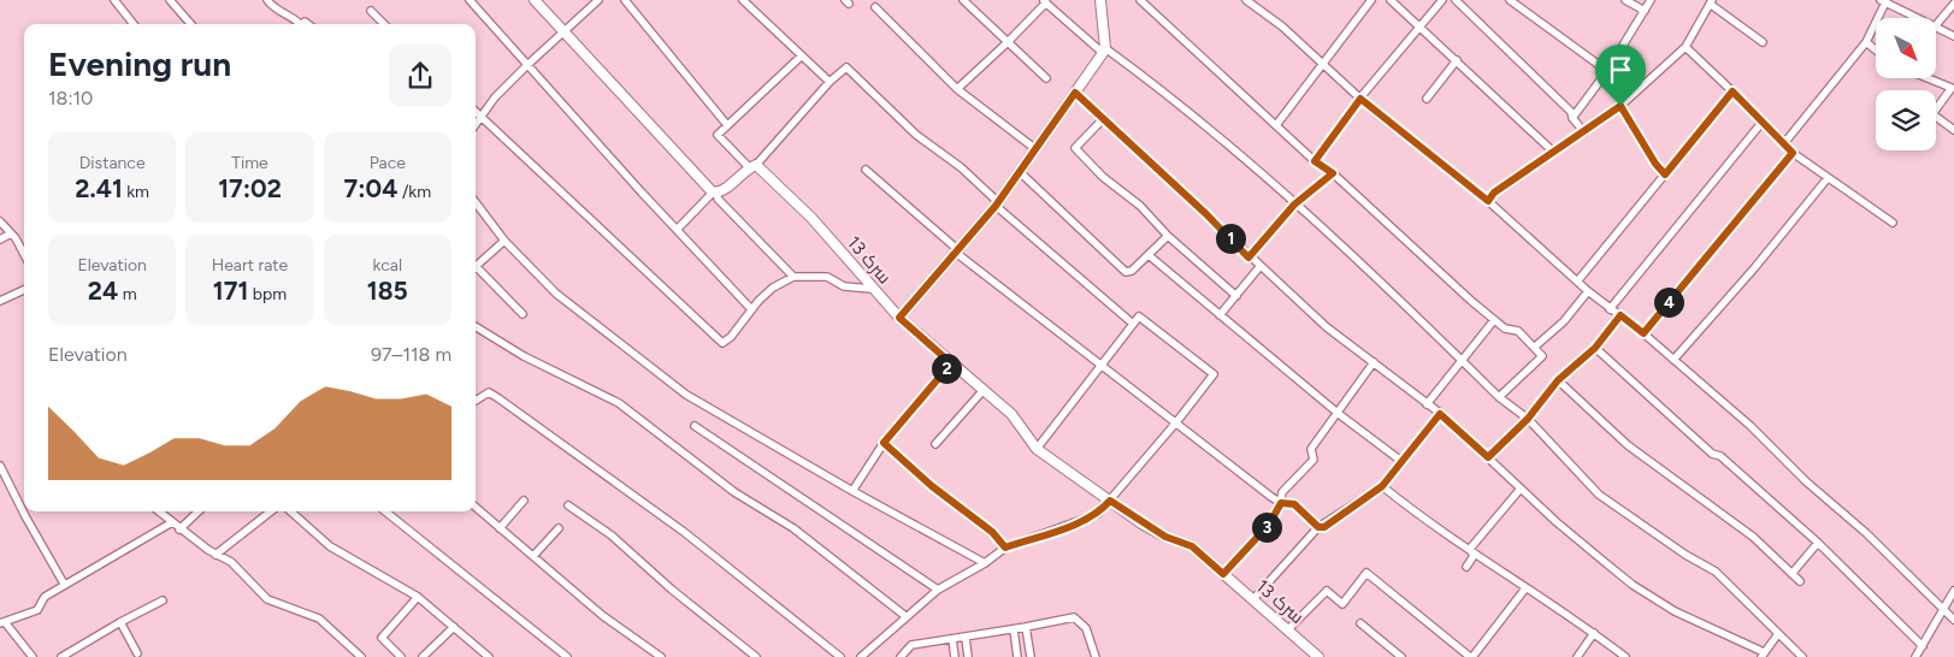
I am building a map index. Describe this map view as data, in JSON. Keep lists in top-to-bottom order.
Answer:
{
  "streets": {
    "street": ["سرک 13"]
  },
  "north": "bottom right",
  "page": {
    "heading": ["Evening run", "18:10"],
    "stats": [
      ["Distance", "2.41 km"],
      ["Time", "17:02"],
      ["Pace", "7:04 /km"],
      ["Elevation", "24 m"],
      ["Heart rate", "171 bpm"],
      ["kcal", "185"]
    ],
    "pins": [
      "1",
      "4",
      "2",
      "3"
    ],
    "chart": ["Elevation", "97–118 m"]
  }
}
